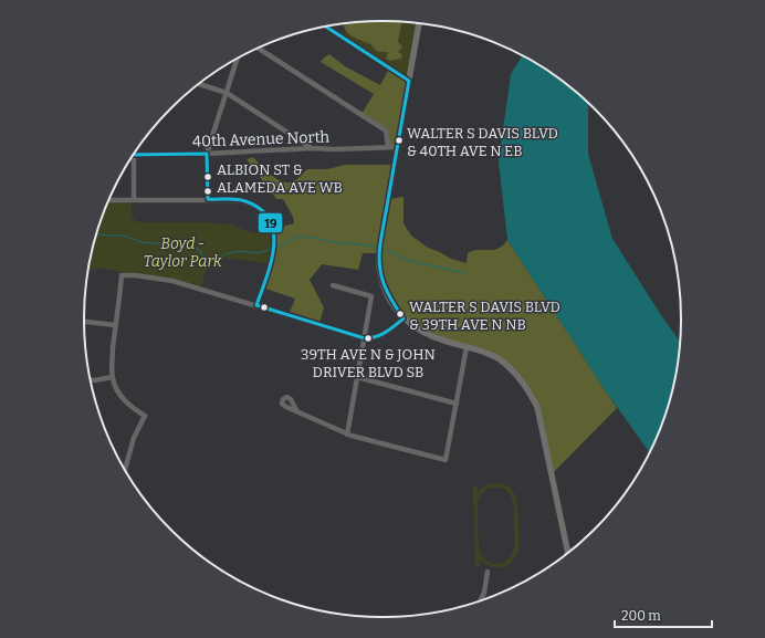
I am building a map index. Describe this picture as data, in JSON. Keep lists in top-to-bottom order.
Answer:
{
  "streets": {
    "street": ["40th Avenue North"]
  },
  "parks": ["Boyd - Taylor Park"],
  "places": [
    "WALTER S DAVIS BLVD & 40TH AVE N EB",
    "ALBION ST & ALAMEDA AVE WB",
    "WALTER S DAVIS BLVD & 39TH AVE N NB",
    "39TH AVE N & JOHN DRIVER BLVD SB"
  ],
  "lines": ["transit line 19"],
  "scale_bar": "200 m"
}
